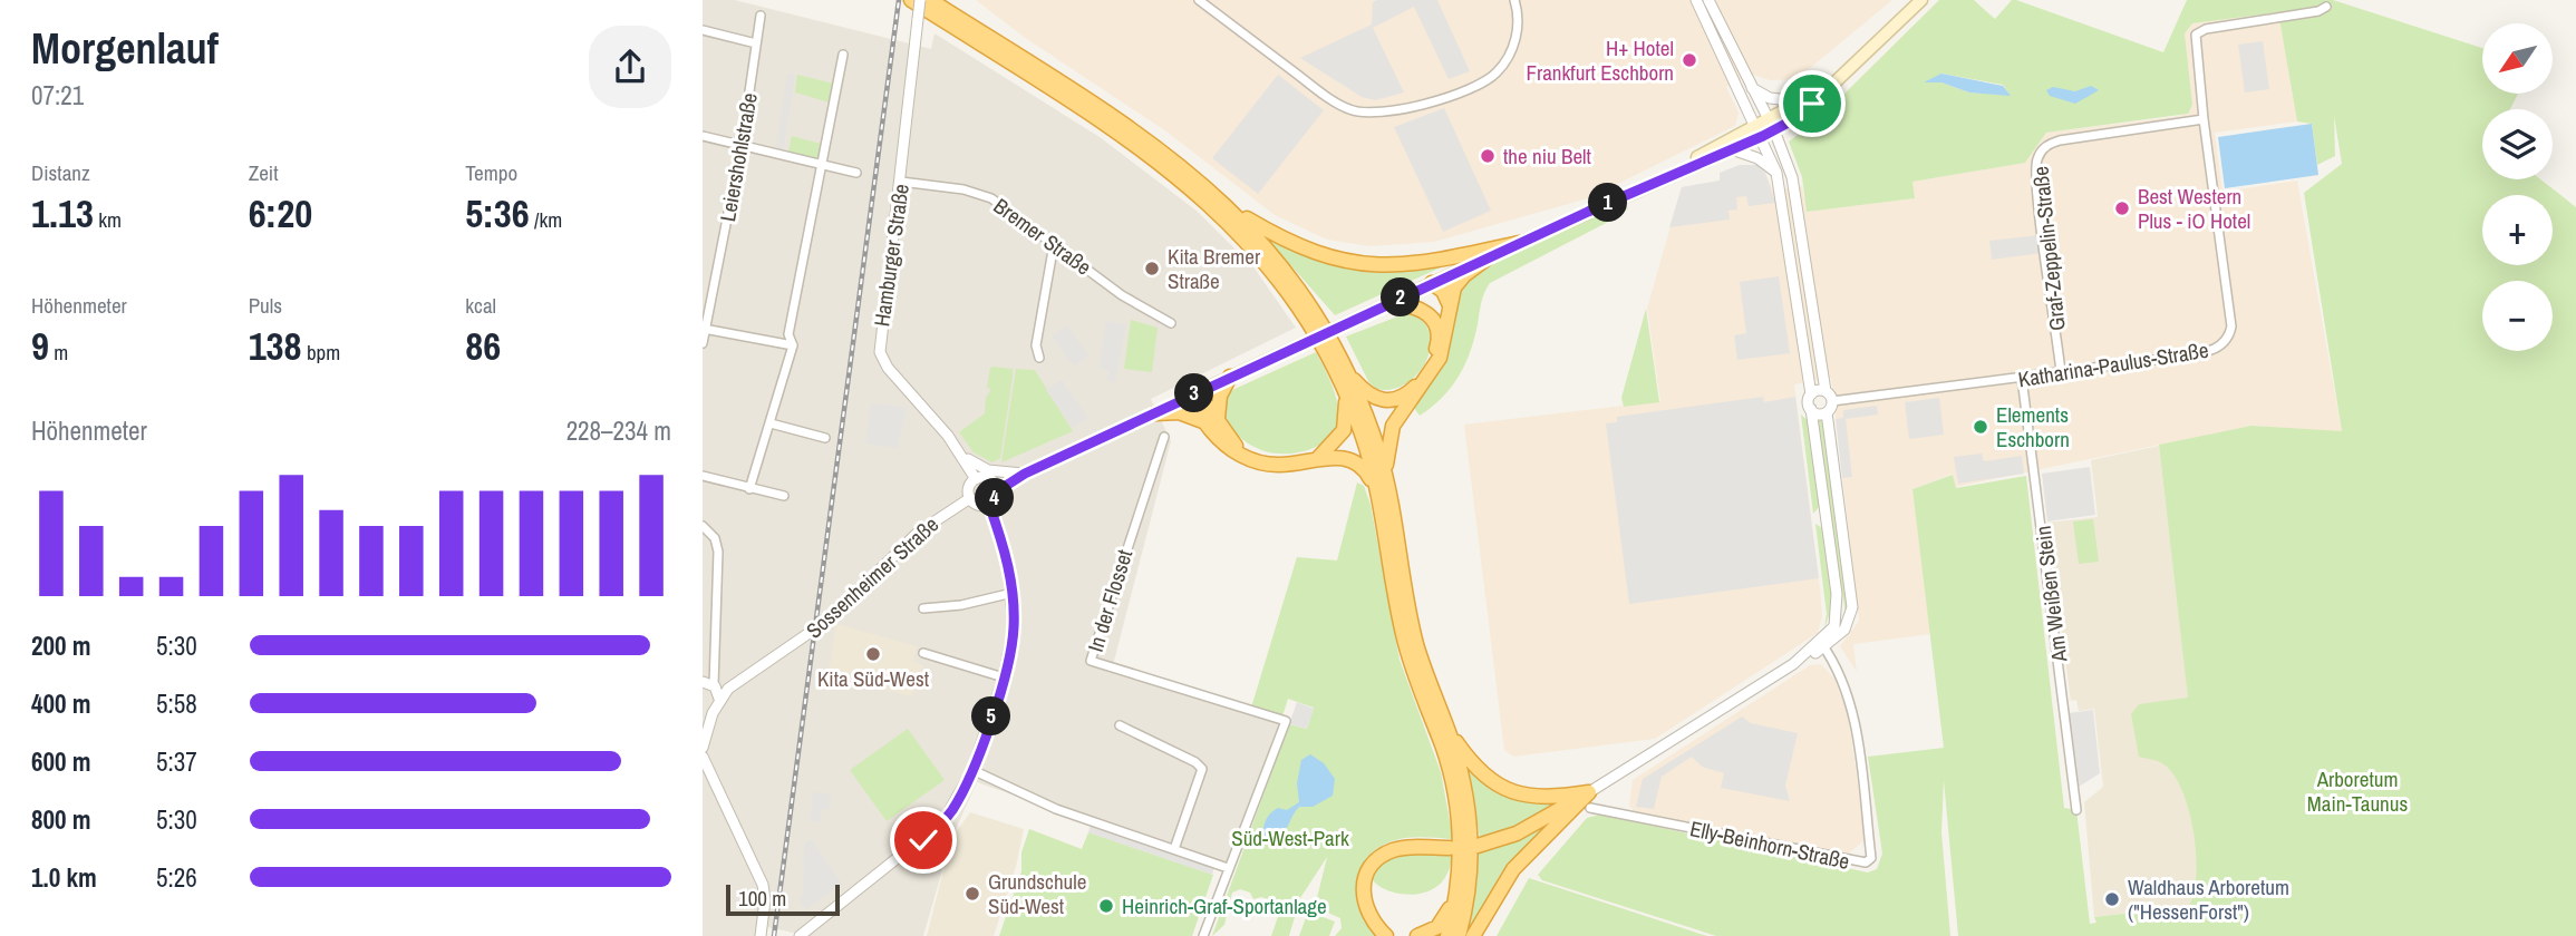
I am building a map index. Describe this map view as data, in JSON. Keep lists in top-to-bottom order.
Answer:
{
  "streets": {
    "street": [
      "Leiershohlstraße",
      "Bremer Straße",
      "Graf-Zeppelin-Straße",
      "Hamburger Straße",
      "Katharina-Paulus-Straße",
      "Sossenheimer Straße",
      "Am Weißen Stein",
      "In der Flosset",
      "Elly-Beinhorn-Straße"
    ]
  },
  "crossings": [
    ["Bremer Straße", "Hamburger Straße"],
    ["Graf-Zeppelin-Straße", "Katharina-Paulus-Straße"],
    ["Hamburger Straße", "Sossenheimer Straße"],
    ["Katharina-Paulus-Straße", "Am Weißen Stein"]
  ],
  "parks": ["Arboretum Main-Taunus", "Süd-West-Park"],
  "places": [
    "H+ Hotel Frankfurt Eschborn",
    "the niu Belt",
    "Best Western Plus - iO Hotel",
    "Kita Bremer Straße",
    "Elements Eschborn",
    "Kita Süd-West",
    "Grundschule Süd-West",
    "Waldhaus Arboretum (\"HessenForst\")",
    "Heinrich-Graf-Sportanlage"
  ],
  "scale_bar": "100 m",
  "north": "bottom left",
  "page": {
    "heading": ["Morgenlauf", "07:21"],
    "map_buttons": ["+", "−"],
    "stats": [
      ["Distanz", "1.13 km"],
      ["Zeit", "6:20"],
      ["Tempo", "5:36 /km"],
      ["Höhenmeter", "9 m"],
      ["Puls", "138 bpm"],
      ["kcal", "86"]
    ],
    "pins": [
      "1",
      "2",
      "3",
      "4",
      "5"
    ],
    "chart": ["Höhenmeter", "228–234 m"],
    "list": [
      {
        "name": "200 m",
        "note": "5:30"
      },
      {
        "name": "400 m",
        "note": "5:58"
      },
      {
        "name": "600 m",
        "note": "5:37"
      },
      {
        "name": "800 m",
        "note": "5:30"
      },
      {
        "name": "1.0 km",
        "note": "5:26"
      }
    ],
    "scale": "100 m"
  }
}
